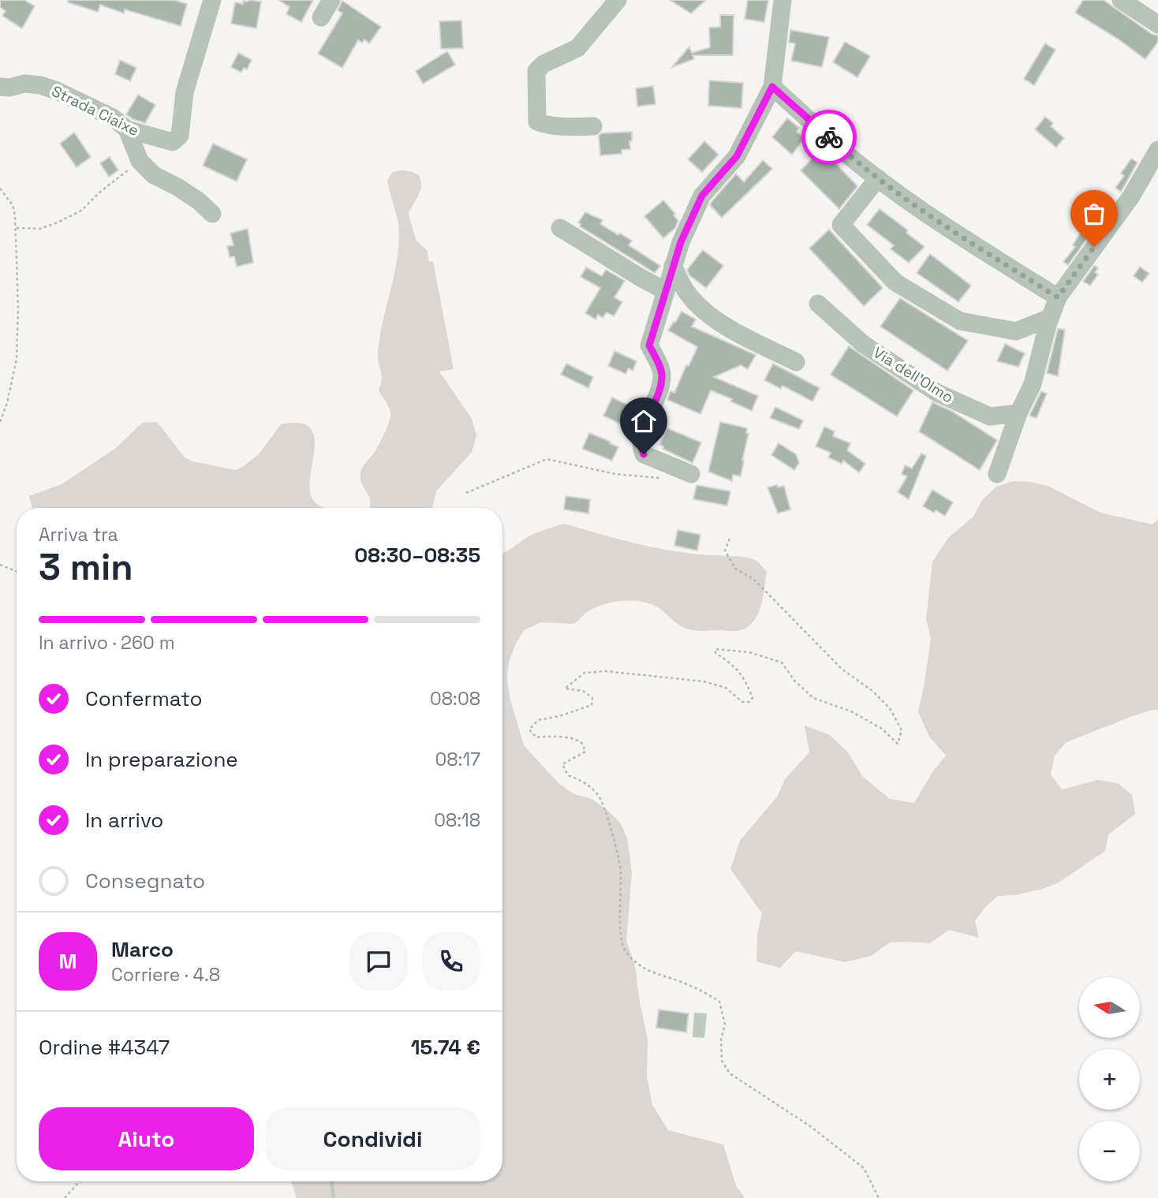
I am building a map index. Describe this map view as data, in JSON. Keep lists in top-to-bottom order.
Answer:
{
  "streets": {
    "street": ["Strada Ciaixe", "Via dell'Olmo"]
  },
  "north": "left",
  "page": {
    "heading": ["3 min", "Arriva tra", "08:30–08:35"],
    "panel": [
      "Marco",
      "Corriere · 4.8",
      "Ordine #4347",
      "15.74 €"
    ],
    "bar": "In arrivo · 260 m",
    "list": [
      ["Confermato", "08:08"],
      ["In preparazione", "08:17"],
      ["In arrivo", "08:18"],
      "Consegnato"
    ],
    "round": "M",
    "map_buttons": ["+", "−"],
    "buttons": ["Aiuto", "Condividi"]
  }
}
